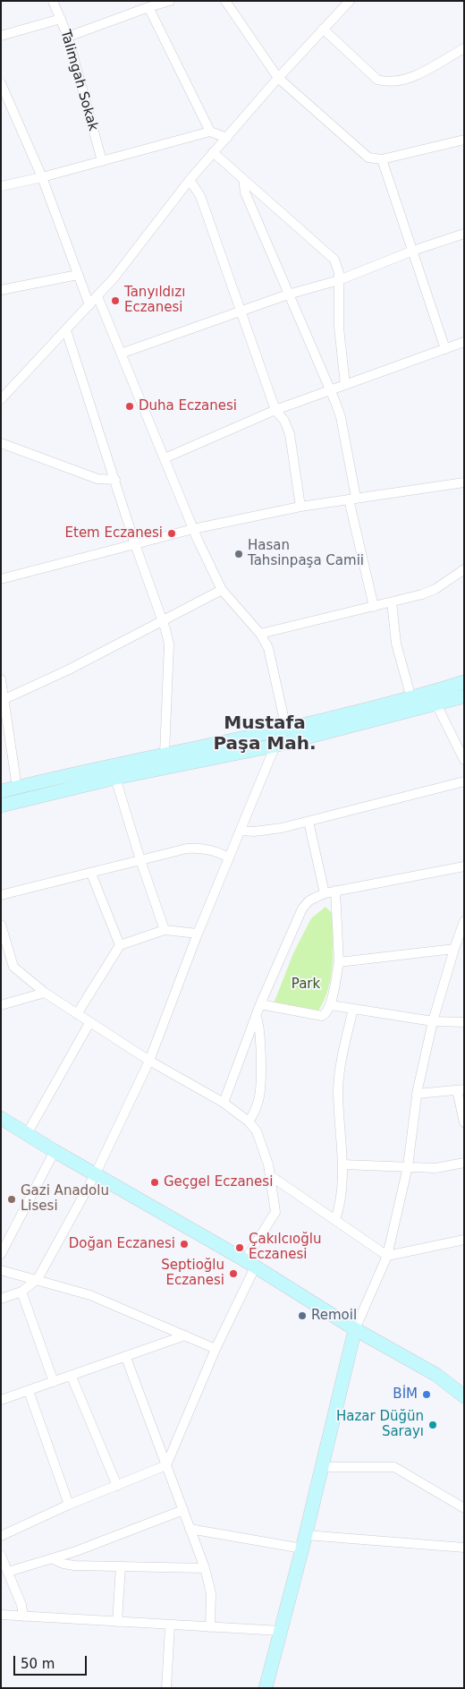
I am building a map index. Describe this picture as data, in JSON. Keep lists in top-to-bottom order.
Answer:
{
  "streets": {
    "street": ["Talimgah Sokak"]
  },
  "districts": ["Mustafa Paşa Mah."],
  "parks": ["Park"],
  "places": [
    "Tanyıldızı Eczanesi",
    "Duha Eczanesi",
    "Etem Eczanesi",
    "Hasan Tahsinpaşa Camii",
    "Geçgel Eczanesi",
    "Gazi Anadolu Lisesi",
    "Doğan Eczanesi",
    "Çakılcıoğlu Eczanesi",
    "Septioğlu Eczanesi",
    "Remoil",
    "BİM",
    "Hazar Düğün Sarayı"
  ],
  "scale_bar": "50 m"
}
